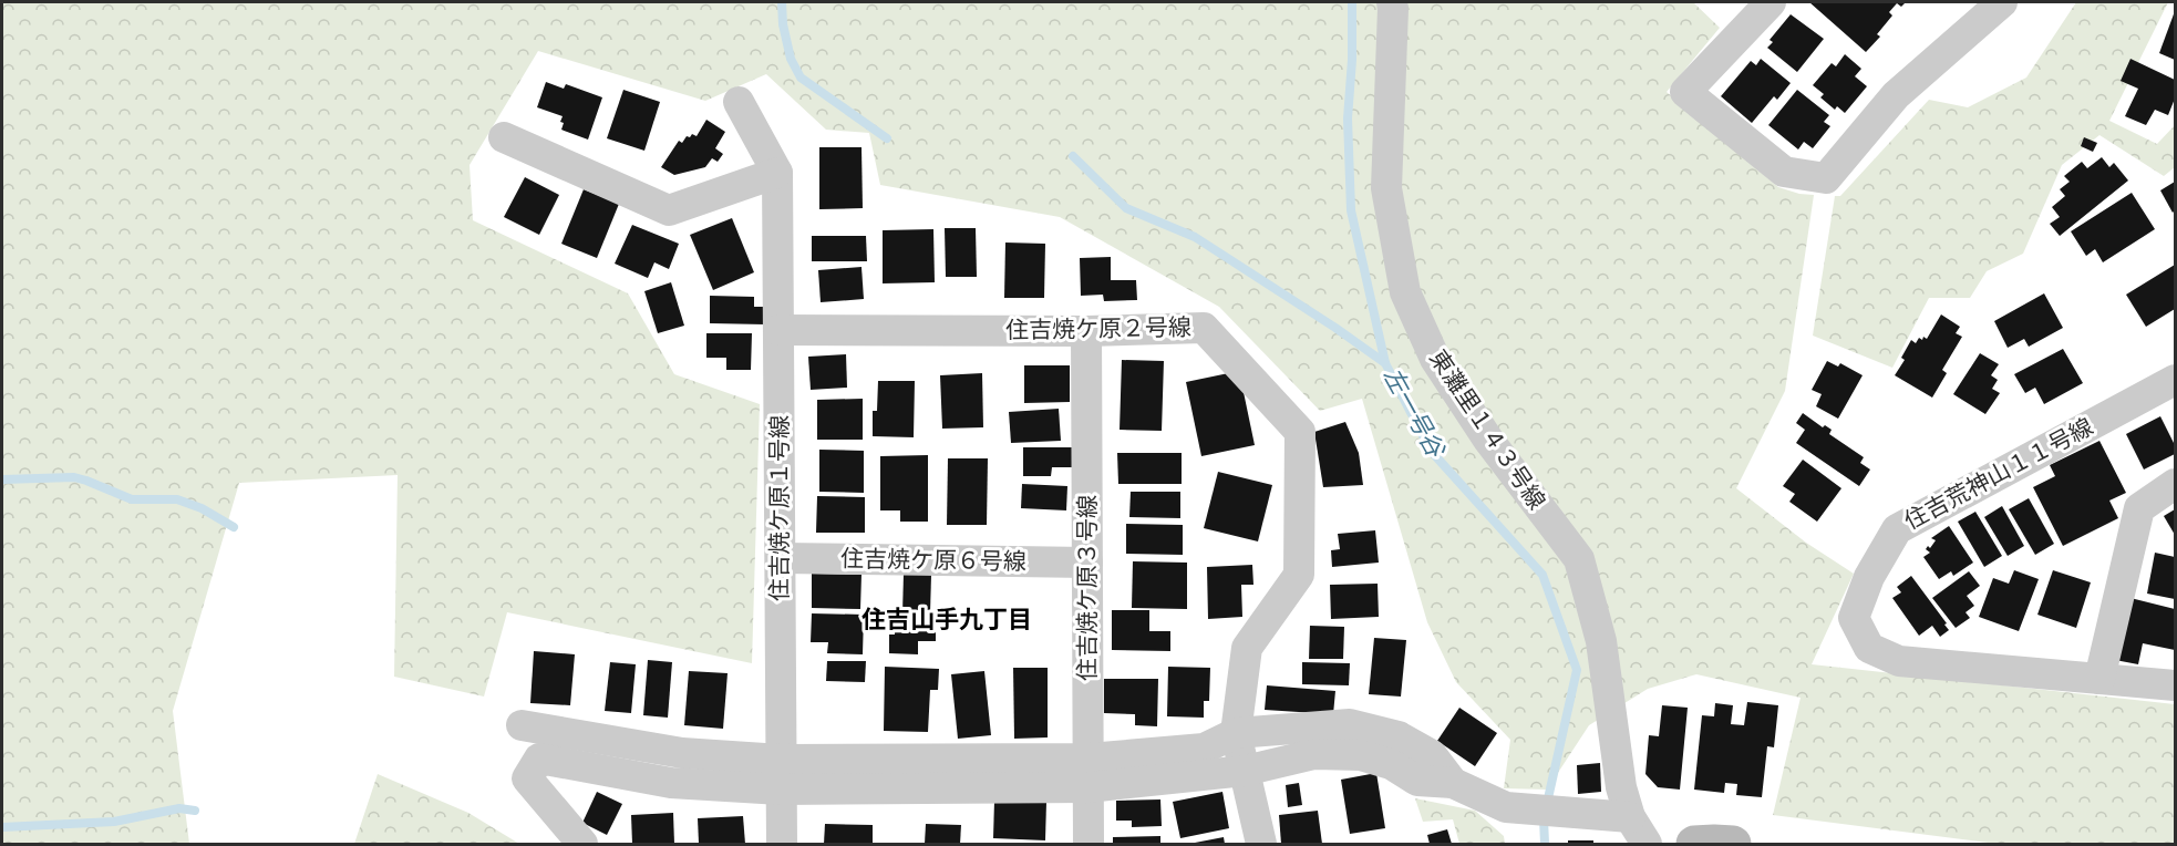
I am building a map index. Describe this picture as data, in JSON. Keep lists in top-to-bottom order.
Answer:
{
  "streets": {
    "street": [
      "住吉焼ケ原２号線",
      "東灘里１４３号線",
      "住吉荒神山１１号線",
      "住吉焼ケ原１号線",
      "住吉焼ケ原６号線",
      "住吉焼ケ原３号線"
    ]
  },
  "crossings": [
    ["住吉焼ケ原２号線", "住吉焼ケ原１号線"],
    ["住吉焼ケ原２号線", "住吉焼ケ原３号線"],
    ["住吉焼ケ原１号線", "住吉焼ケ原６号線"],
    ["住吉焼ケ原６号線", "住吉焼ケ原３号線"]
  ],
  "districts": ["住吉山手九丁目"],
  "water": ["左一号谷"]
}
